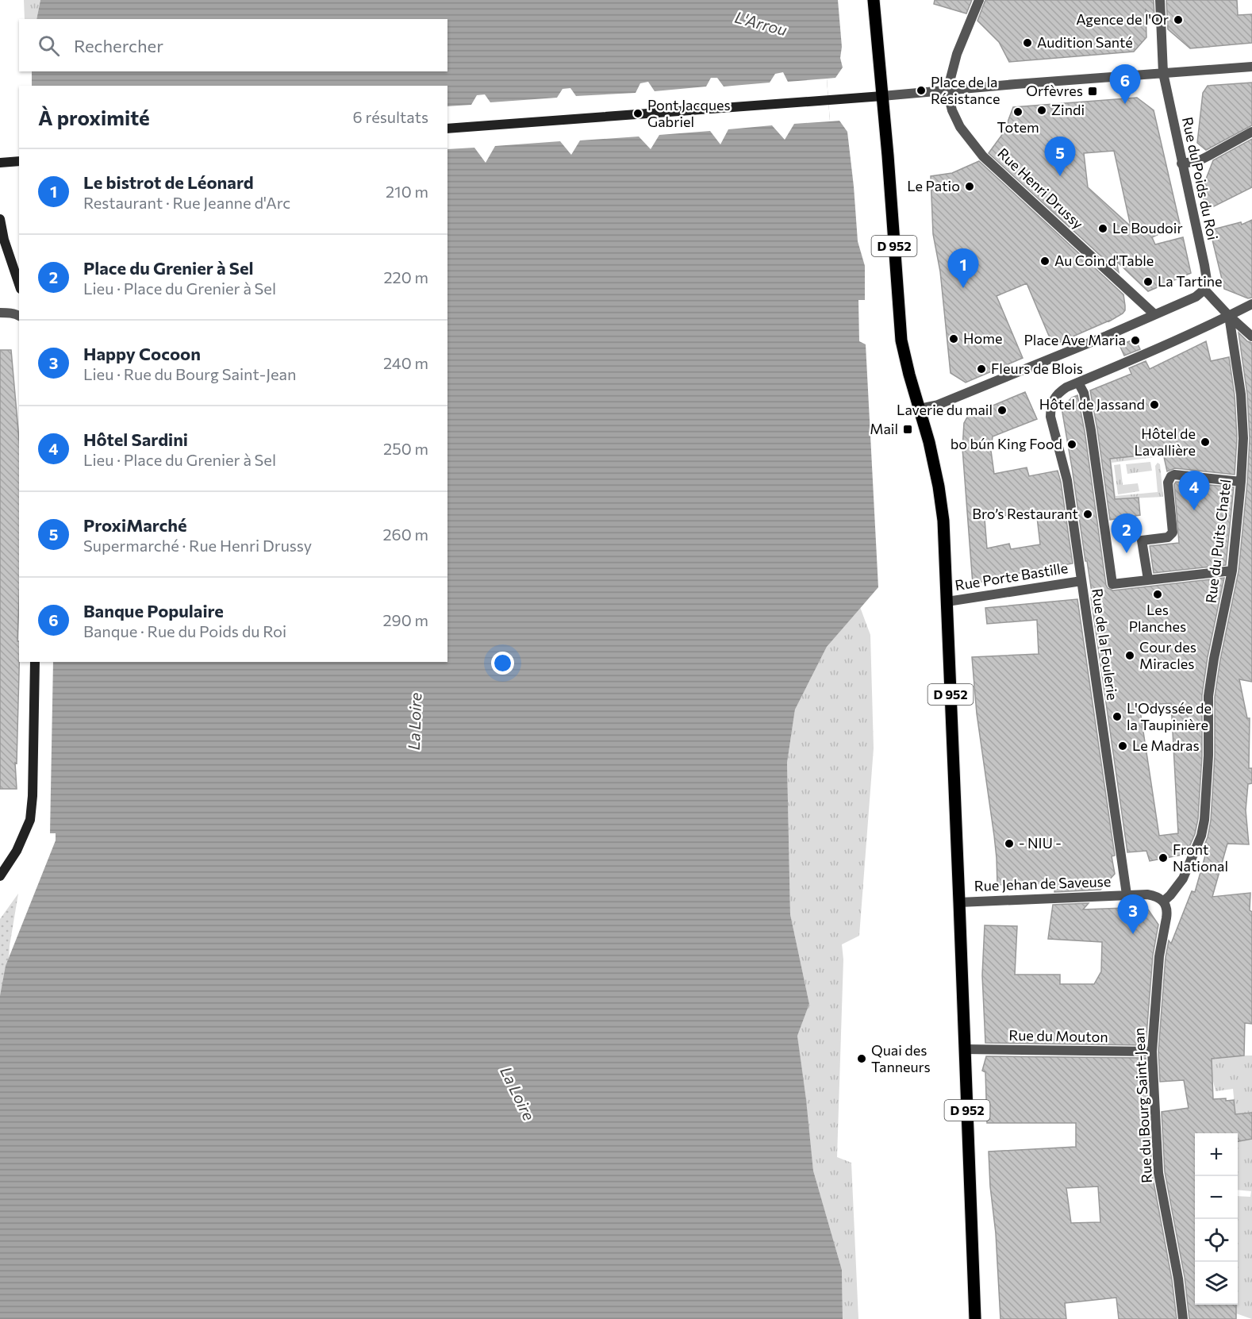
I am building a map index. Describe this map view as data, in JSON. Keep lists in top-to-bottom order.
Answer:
{
  "streets": {
    "main road": ["D 952"],
    "street": [
      "Rue du Poids du Roi",
      "Rue Henri Drussy",
      "Rue du Puits Chatel",
      "Rue Porte Bastille",
      "Rue de la Foulerie",
      "Rue Jehan de Saveuse",
      "Rue du Mouton",
      "Rue du Bourg Saint-Jean"
    ]
  },
  "crossings": [
    ["D 952", "Rue Porte Bastille"],
    ["D 952", "Rue Jehan de Saveuse"],
    ["D 952", "Rue du Mouton"],
    ["Rue du Puits Chatel", "Rue du Bourg Saint-Jean"],
    ["Rue Porte Bastille", "Rue de la Foulerie"],
    ["Rue de la Foulerie", "Rue Jehan de Saveuse"],
    ["Rue du Mouton", "Rue du Bourg Saint-Jean"]
  ],
  "water": ["L'Arrou", "La Loire"],
  "places": {
    "other": [
      "Agence de l'Or",
      "Audition Santé",
      "Place de la Résistance",
      "Zindi",
      "Totem",
      "Pont Jacques Gabriel",
      "Le Patio",
      "Le Boudoir",
      "Au Coin d'Table",
      "La Tartine",
      "Home",
      "Place Ave Maria",
      "Fleurs de Blois",
      "Hôtel de Jassand",
      "Laverie du mail",
      "Hôtel de Lavallière",
      "bo bún King Food",
      "Bro’s Restaurant",
      "Les Planches",
      "Cour des Miracles",
      "L'Odyssée de la Taupinière",
      "Le Madras",
      "‑ NIU ‑",
      "Front National",
      "Quai des Tanneurs"
    ],
    "transit": ["Orfèvres", "Mail"]
  },
  "page": {
    "search": "Rechercher",
    "pins": [
      "6",
      "5",
      "1",
      "4",
      "2",
      "3"
    ],
    "heading": ["À proximité", "6 résultats"],
    "list": [
      {
        "mark": "1",
        "name": "Le bistrot de Léonard",
        "note": "Restaurant · Rue Jeanne d'Arc",
        "value": "210 m"
      },
      {
        "mark": "2",
        "name": "Place du Grenier à Sel",
        "note": "Lieu · Place du Grenier à Sel",
        "value": "220 m"
      },
      {
        "mark": "3",
        "name": "Happy Cocoon",
        "note": "Lieu · Rue du Bourg Saint-Jean",
        "value": "240 m"
      },
      {
        "mark": "4",
        "name": "Hôtel Sardini",
        "note": "Lieu · Place du Grenier à Sel",
        "value": "250 m"
      },
      {
        "mark": "5",
        "name": "ProxiMarché",
        "note": "Supermarché · Rue Henri Drussy",
        "value": "260 m"
      },
      {
        "mark": "6",
        "name": "Banque Populaire",
        "note": "Banque · Rue du Poids du Roi",
        "value": "290 m"
      }
    ],
    "map_buttons": ["+", "−"]
  }
}
